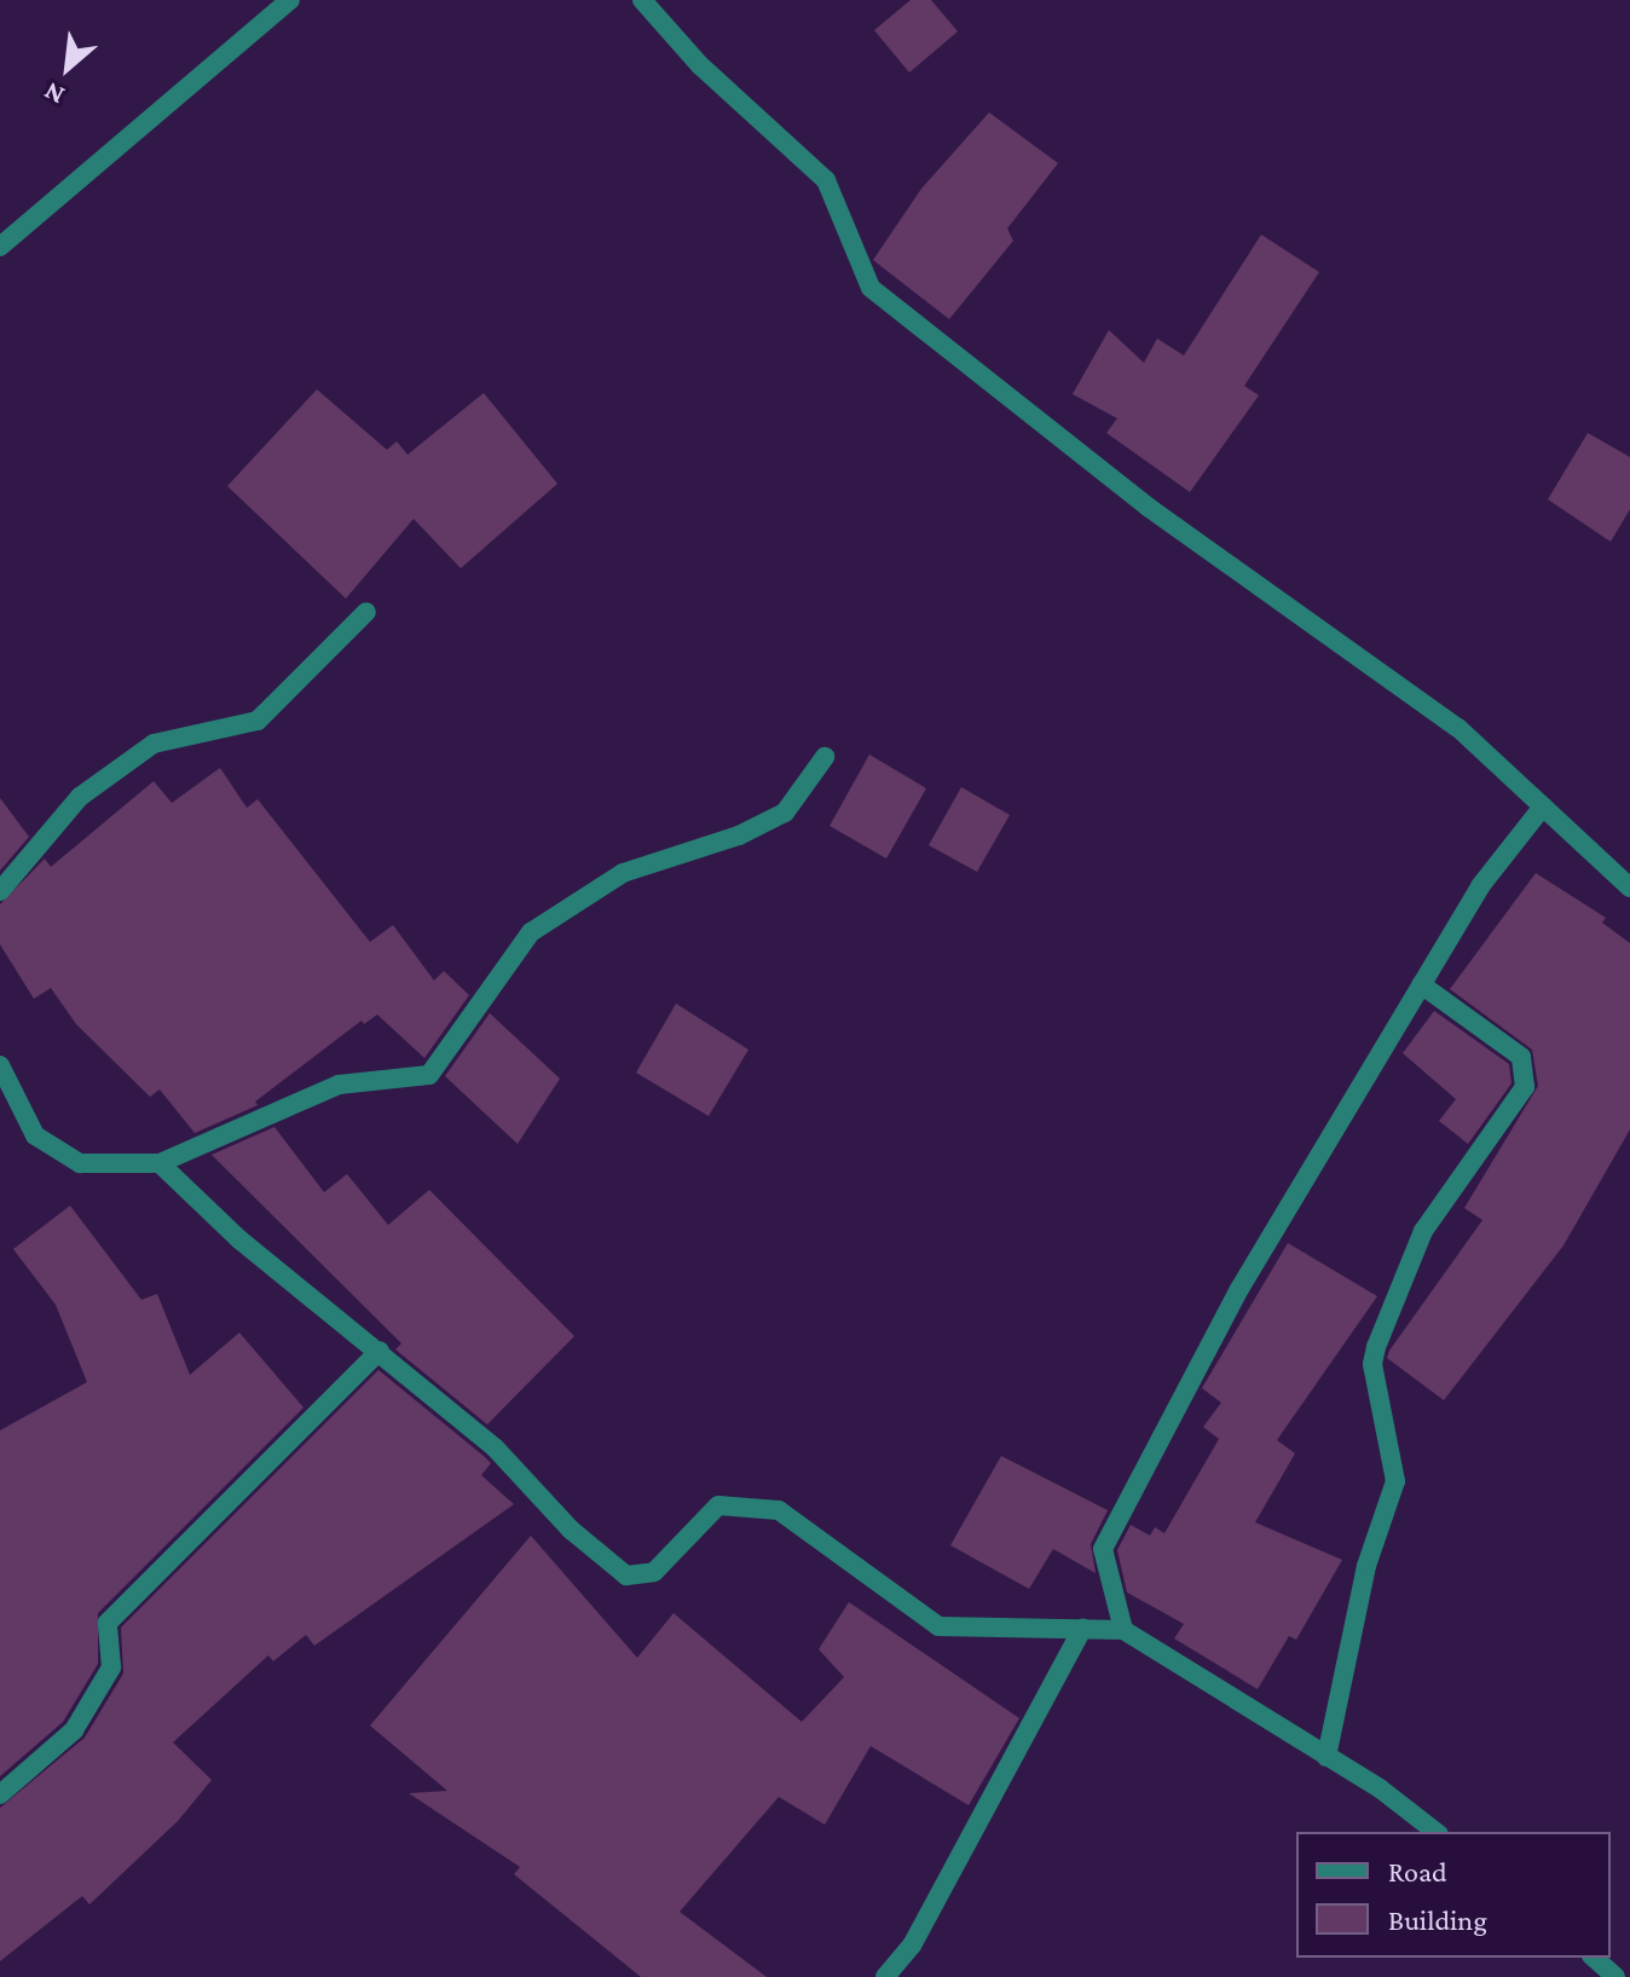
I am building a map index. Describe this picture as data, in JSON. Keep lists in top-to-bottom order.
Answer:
{
  "legend": ["Road", "Building"],
  "north": "bottom left"
}
